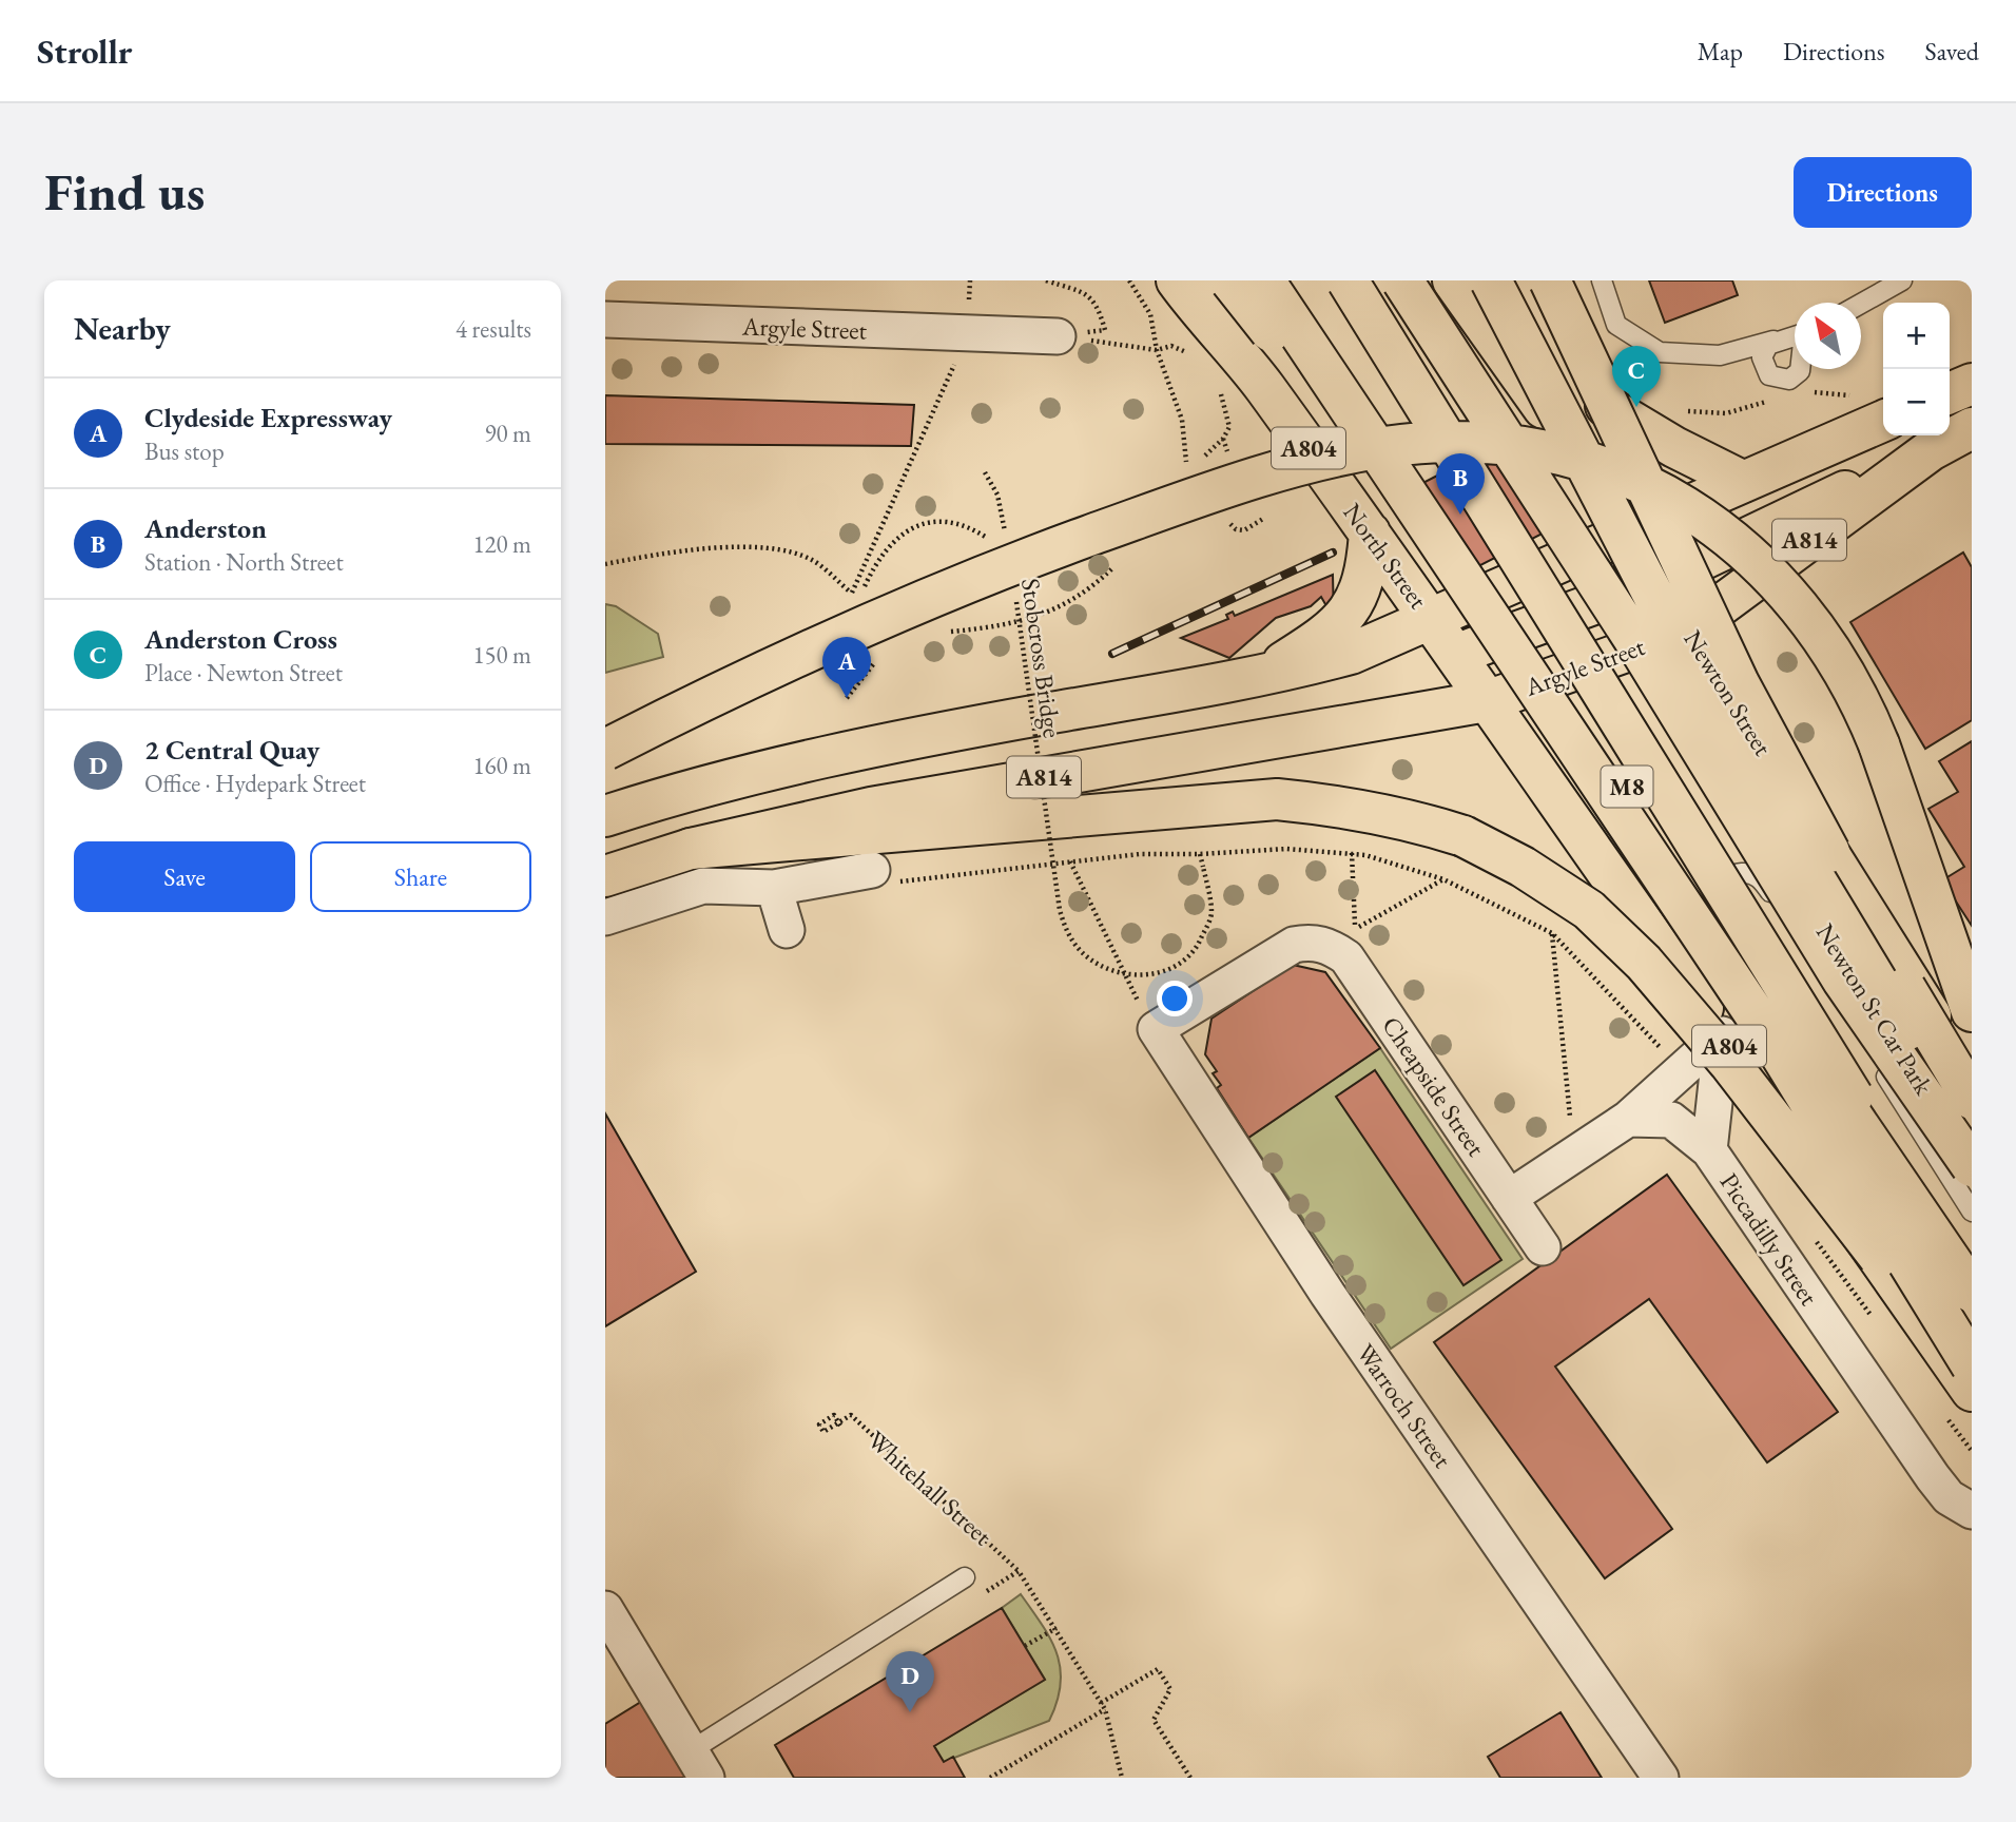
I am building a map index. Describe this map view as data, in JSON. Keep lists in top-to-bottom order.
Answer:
{
  "streets": {
    "main road": [
      "Argyle Street",
      "A804",
      "A814",
      "North Street",
      "Newton Street",
      "M8"
    ],
    "street": ["Cheapside Street", "Piccadilly Street", "Warroch Street"],
    "lane": ["Newton St Car Park"],
    "path": ["Stobcross Bridge", "Whitehall Street"]
  },
  "crossings": [
    ["Argyle Street", "A804"],
    ["Argyle Street", "A814"],
    ["Argyle Street", "Newton Street"],
    ["A804", "A814"],
    ["A804", "North Street"],
    ["A804", "Newton St Car Park"],
    ["A814", "North Street"],
    ["A814", "Newton Street"]
  ],
  "north": "top left",
  "page": {
    "header": "Strollr",
    "nav": ["Map", "Directions", "Saved"],
    "buttons": [
      "Directions",
      ["Save", "Share"]
    ],
    "title": "Find us",
    "heading": ["Nearby", "4 results"],
    "map_buttons": ["+", "−"],
    "pins": [
      "C",
      "B",
      "A",
      "D"
    ],
    "list": [
      {
        "mark": "A",
        "name": "Clydeside Expressway",
        "note": "Bus stop",
        "value": "90 m"
      },
      {
        "mark": "B",
        "name": "Anderston",
        "note": "Station · North Street",
        "value": "120 m"
      },
      {
        "mark": "C",
        "name": "Anderston Cross",
        "note": "Place · Newton Street",
        "value": "150 m"
      },
      {
        "mark": "D",
        "name": "2 Central Quay",
        "note": "Office · Hydepark Street",
        "value": "160 m"
      }
    ]
  }
}
